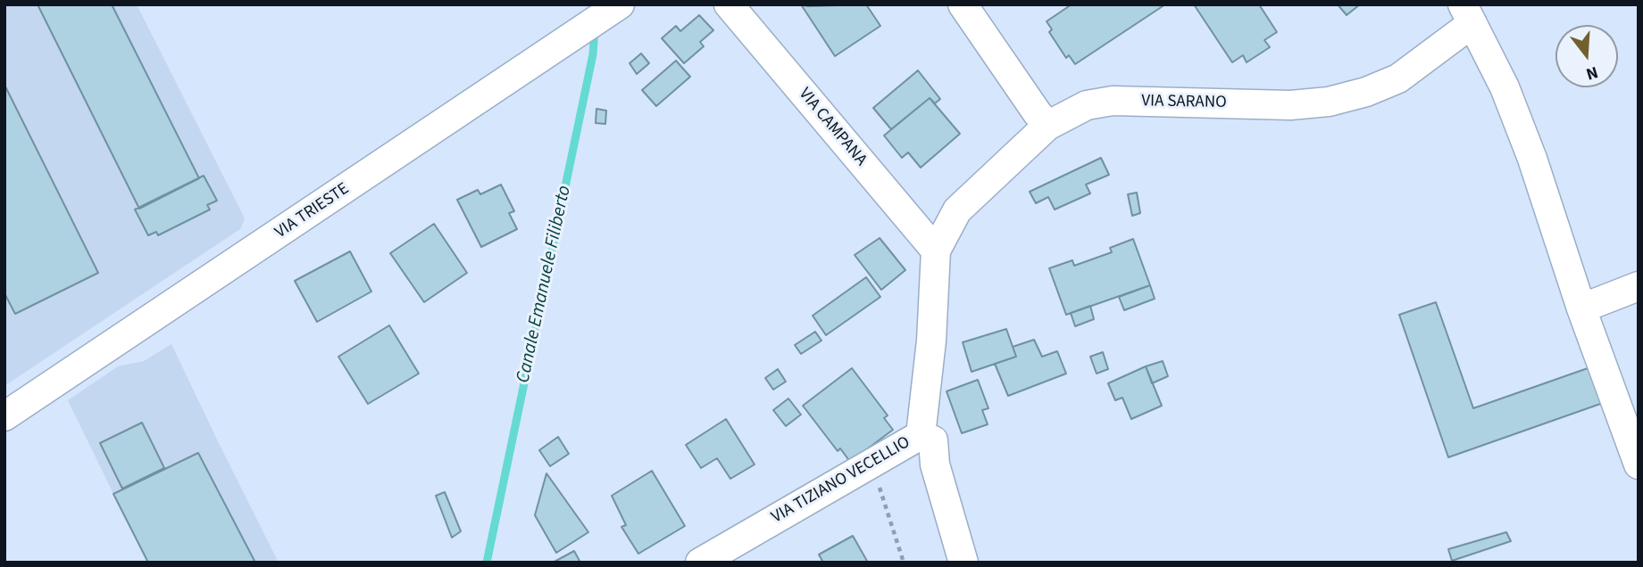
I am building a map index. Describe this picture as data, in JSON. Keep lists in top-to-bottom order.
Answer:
{
  "streets": {
    "street": [
      "VIA SARANO",
      "VIA CAMPANA",
      "VIA TRIESTE",
      "VIA TIZIANO VECELLIO"
    ]
  },
  "crossings": [
    ["VIA SARANO", "VIA CAMPANA"],
    ["VIA SARANO", "VIA TIZIANO VECELLIO"],
    ["VIA CAMPANA", "VIA TIZIANO VECELLIO"]
  ],
  "water": ["Canale Emanuele Filiberto"],
  "north": "bottom"
}
